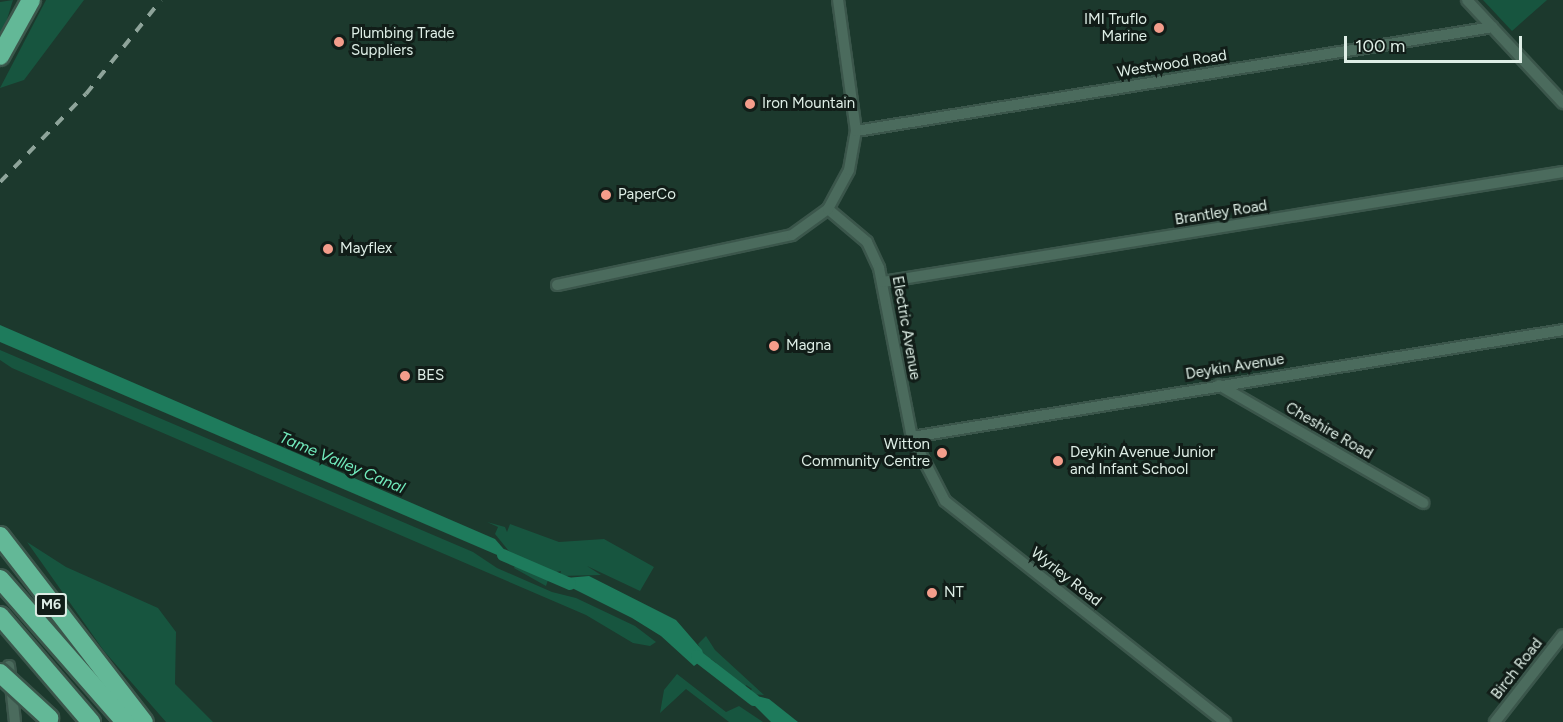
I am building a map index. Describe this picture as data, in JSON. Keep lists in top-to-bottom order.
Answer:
{
  "streets": {
    "highway": ["M6"],
    "street": [
      "Westwood Road",
      "Brantley Road",
      "Electric Avenue",
      "Deykin Avenue",
      "Cheshire Road",
      "Wyrley Road",
      "Birch Road"
    ]
  },
  "crossings": [
    ["Brantley Road", "Electric Avenue"],
    ["Electric Avenue", "Deykin Avenue"],
    ["Electric Avenue", "Wyrley Road"],
    ["Deykin Avenue", "Cheshire Road"],
    ["Deykin Avenue", "Wyrley Road"]
  ],
  "water": ["Tame Valley Canal"],
  "places": [
    "IMI Truflo Marine",
    "Plumbing Trade Suppliers",
    "Iron Mountain",
    "PaperCo",
    "Mayflex",
    "Magna",
    "BES",
    "Witton Community Centre",
    "Deykin Avenue Junior and Infant School",
    "NT"
  ],
  "scale_bar": "100 m"
}
